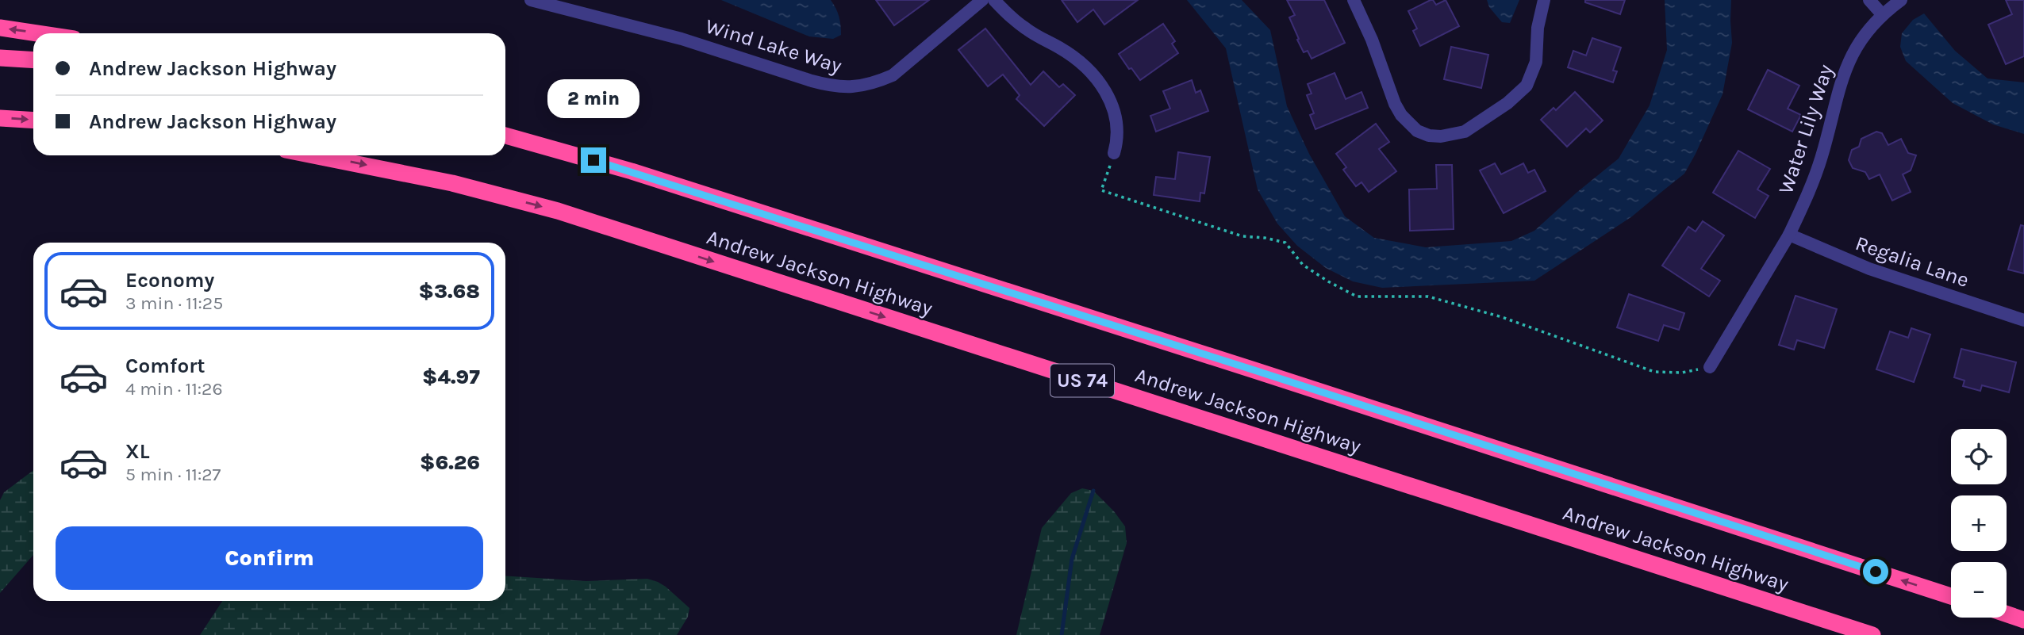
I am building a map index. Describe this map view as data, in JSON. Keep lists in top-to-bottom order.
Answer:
{
  "streets": {
    "highway": ["Andrew Jackson Highway", "US 74"],
    "street": ["Wind Lake Way", "Water Lily Way", "Regalia Lane"]
  },
  "crossings": [
    ["Water Lily Way", "Regalia Lane"]
  ],
  "page": {
    "banner": ["Andrew Jackson Highway", "Andrew Jackson Highway"],
    "bubble": "2 min",
    "list": [
      {
        "name": "Economy",
        "note": "3 min · 11:25",
        "value": "$3.68"
      },
      {
        "name": "Comfort",
        "note": "4 min · 11:26",
        "value": "$4.97"
      },
      {
        "name": "XL",
        "note": "5 min · 11:27",
        "value": "$6.26"
      }
    ],
    "map_buttons": ["+", "−"],
    "buttons": "Confirm"
  }
}
